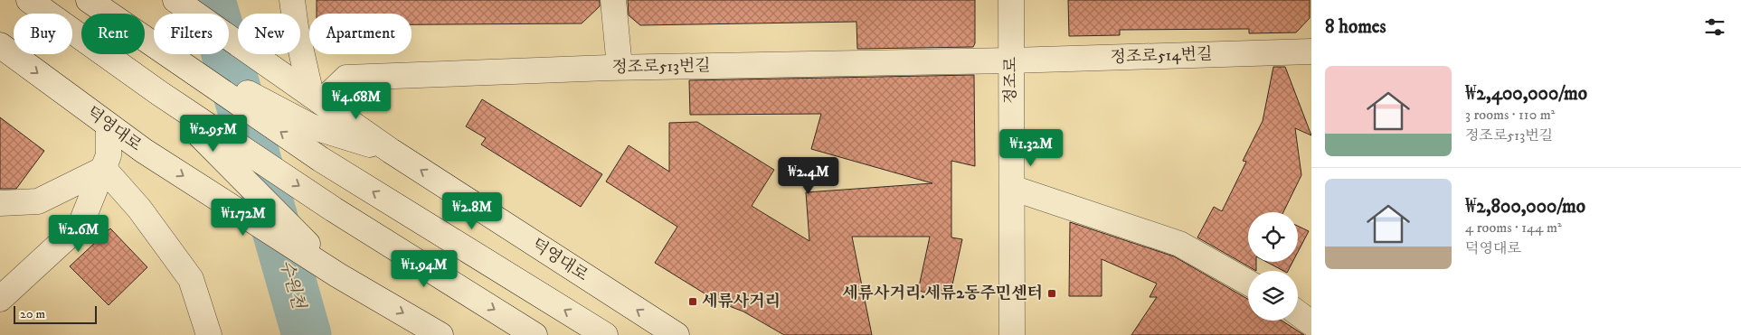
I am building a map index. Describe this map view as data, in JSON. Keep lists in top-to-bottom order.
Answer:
{
  "streets": {
    "main road": [
      "정조로514번길",
      "정조로513번길",
      "정조로",
      "덕영대로"
    ]
  },
  "crossings": [
    ["정조로514번길", "정조로513번길"],
    ["정조로514번길", "정조로"],
    ["정조로513번길", "정조로"],
    ["정조로513번길", "덕영대로"]
  ],
  "water": ["수원천"],
  "places": {
    "transit": ["세류사거리.세류2동주민센터", "세류사거리"]
  },
  "scale_bar": "20 m",
  "page": {
    "heading": "8 homes",
    "chip": [
      "Buy",
      "Rent",
      "Filters",
      "New",
      "Apartment"
    ],
    "list": [
      {
        "name": "₩2,400,000/mo",
        "note": "3 rooms · 110 m² · 정조로513번길"
      },
      {
        "name": "₩2,800,000/mo",
        "note": "4 rooms · 144 m² · 덕영대로"
      }
    ],
    "price": [
      "₩4.68M",
      "₩2.95M",
      "₩1.32M",
      "₩2.4M",
      "₩2.8M",
      "₩1.72M",
      "₩2.6M",
      "₩1.94M"
    ],
    "scale": "20 m"
  }
}
